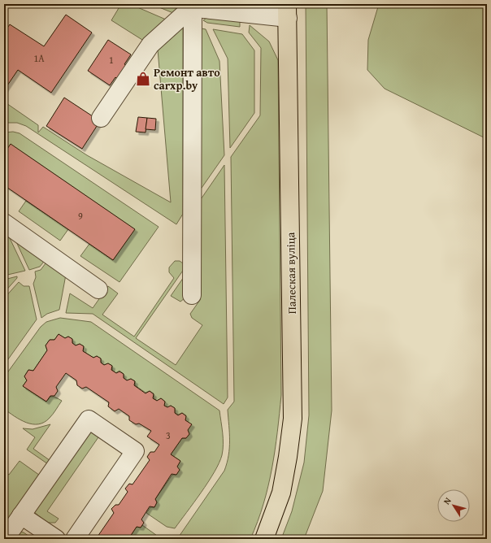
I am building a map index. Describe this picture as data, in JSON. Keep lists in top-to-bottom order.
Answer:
{
  "streets": {
    "main road": ["Палеская вуліца"]
  },
  "places": {
    "shop": ["Ремонт авто carxp.by"]
  },
  "house_numbers": [
    "1А",
    "1",
    "9",
    "3"
  ],
  "north": "top left"
}
